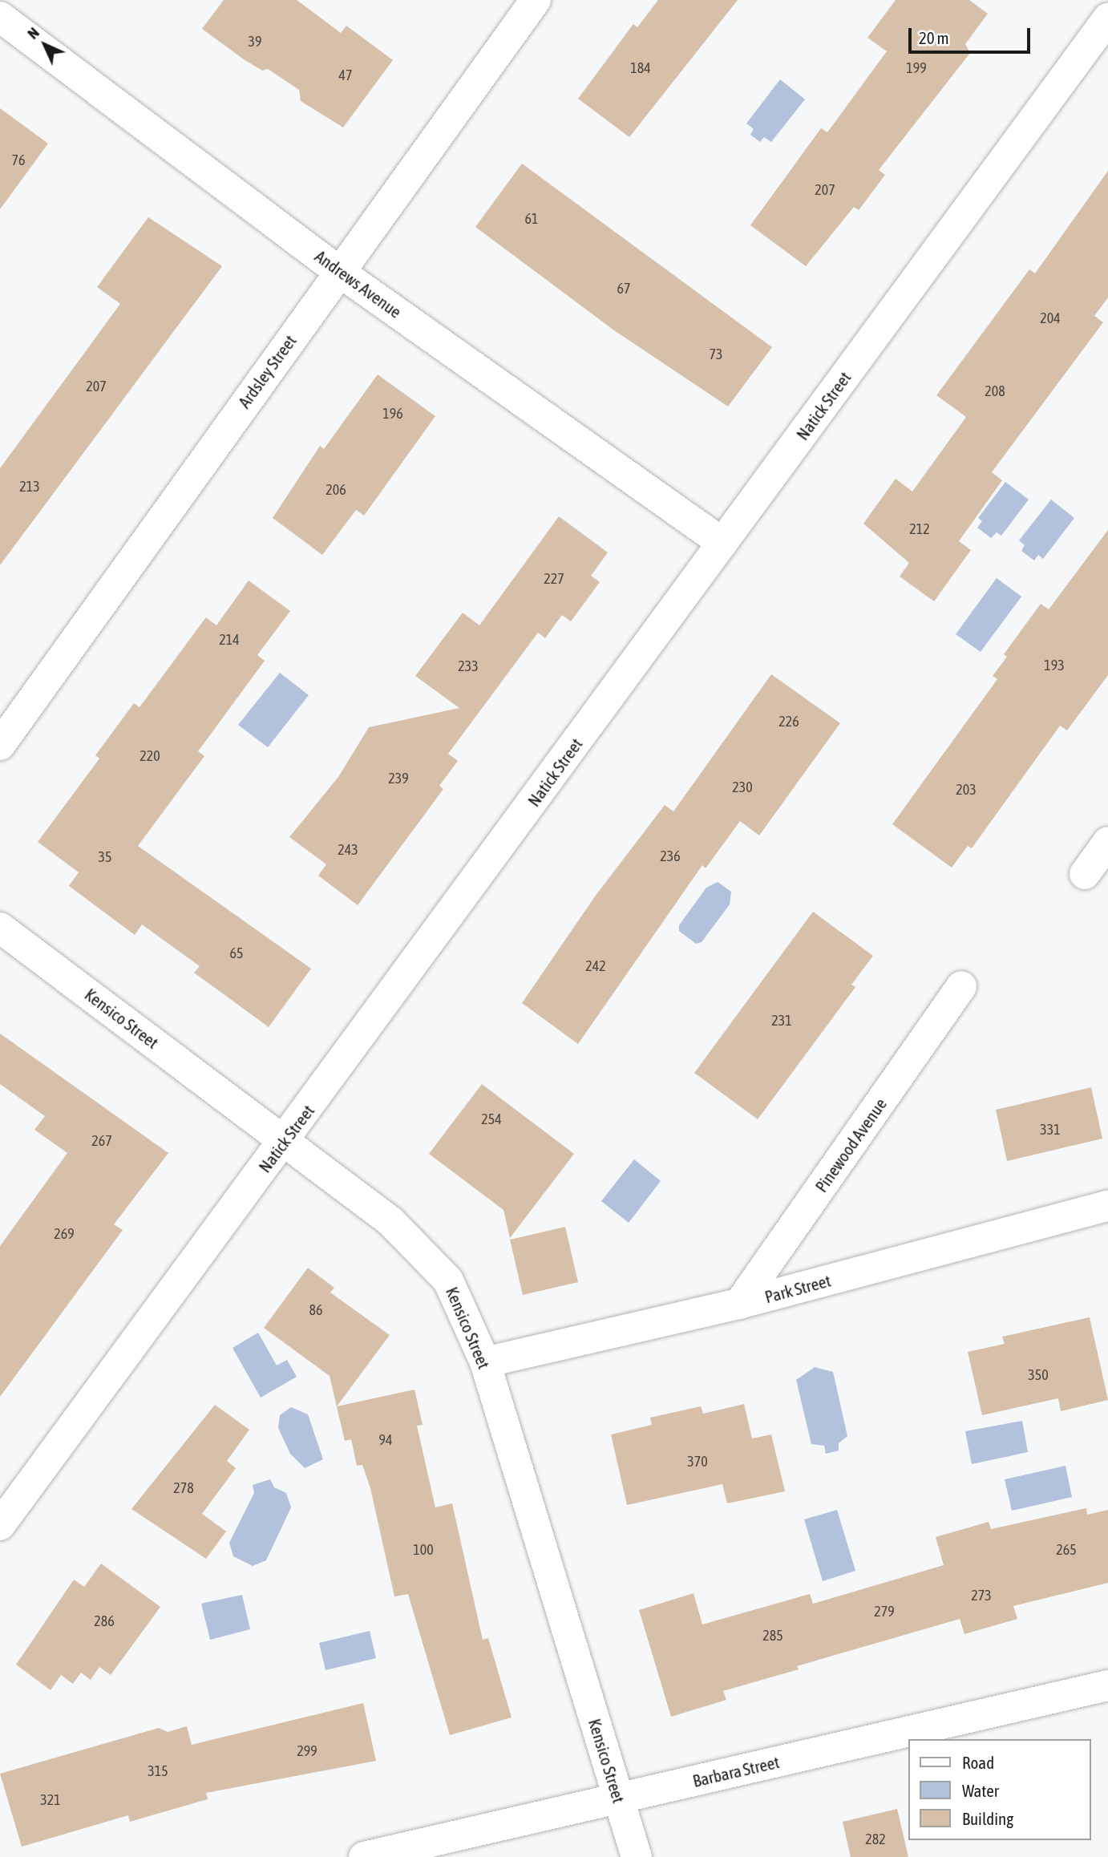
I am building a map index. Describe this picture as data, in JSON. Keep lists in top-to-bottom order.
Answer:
{
  "streets": {
    "street": [
      "Andrews Avenue",
      "Ardsley Street",
      "Natick Street",
      "Kensico Street",
      "Pinewood Avenue",
      "Park Street",
      "Barbara Street"
    ]
  },
  "crossings": [
    ["Andrews Avenue", "Ardsley Street"],
    ["Andrews Avenue", "Natick Street"],
    ["Natick Street", "Kensico Street"],
    ["Kensico Street", "Park Street"],
    ["Kensico Street", "Barbara Street"],
    ["Pinewood Avenue", "Park Street"]
  ],
  "house_numbers": [
    "39",
    "184",
    "199",
    "47",
    "76",
    "207",
    "61",
    "67",
    "204",
    "73",
    "207",
    "208",
    "196",
    "213",
    "206",
    "212",
    "227",
    "214",
    "193",
    "233",
    "226",
    "220",
    "239",
    "230",
    "203",
    "243",
    "236",
    "35",
    "65",
    "242",
    "231",
    "254",
    "331",
    "267",
    "269",
    "86",
    "350",
    "94",
    "370",
    "278",
    "100",
    "265",
    "273",
    "279",
    "286",
    "285",
    "299",
    "315",
    "321",
    "282"
  ],
  "legend": ["Road", "Water", "Building"],
  "scale_bar": "20 m",
  "north": "top left"
}
